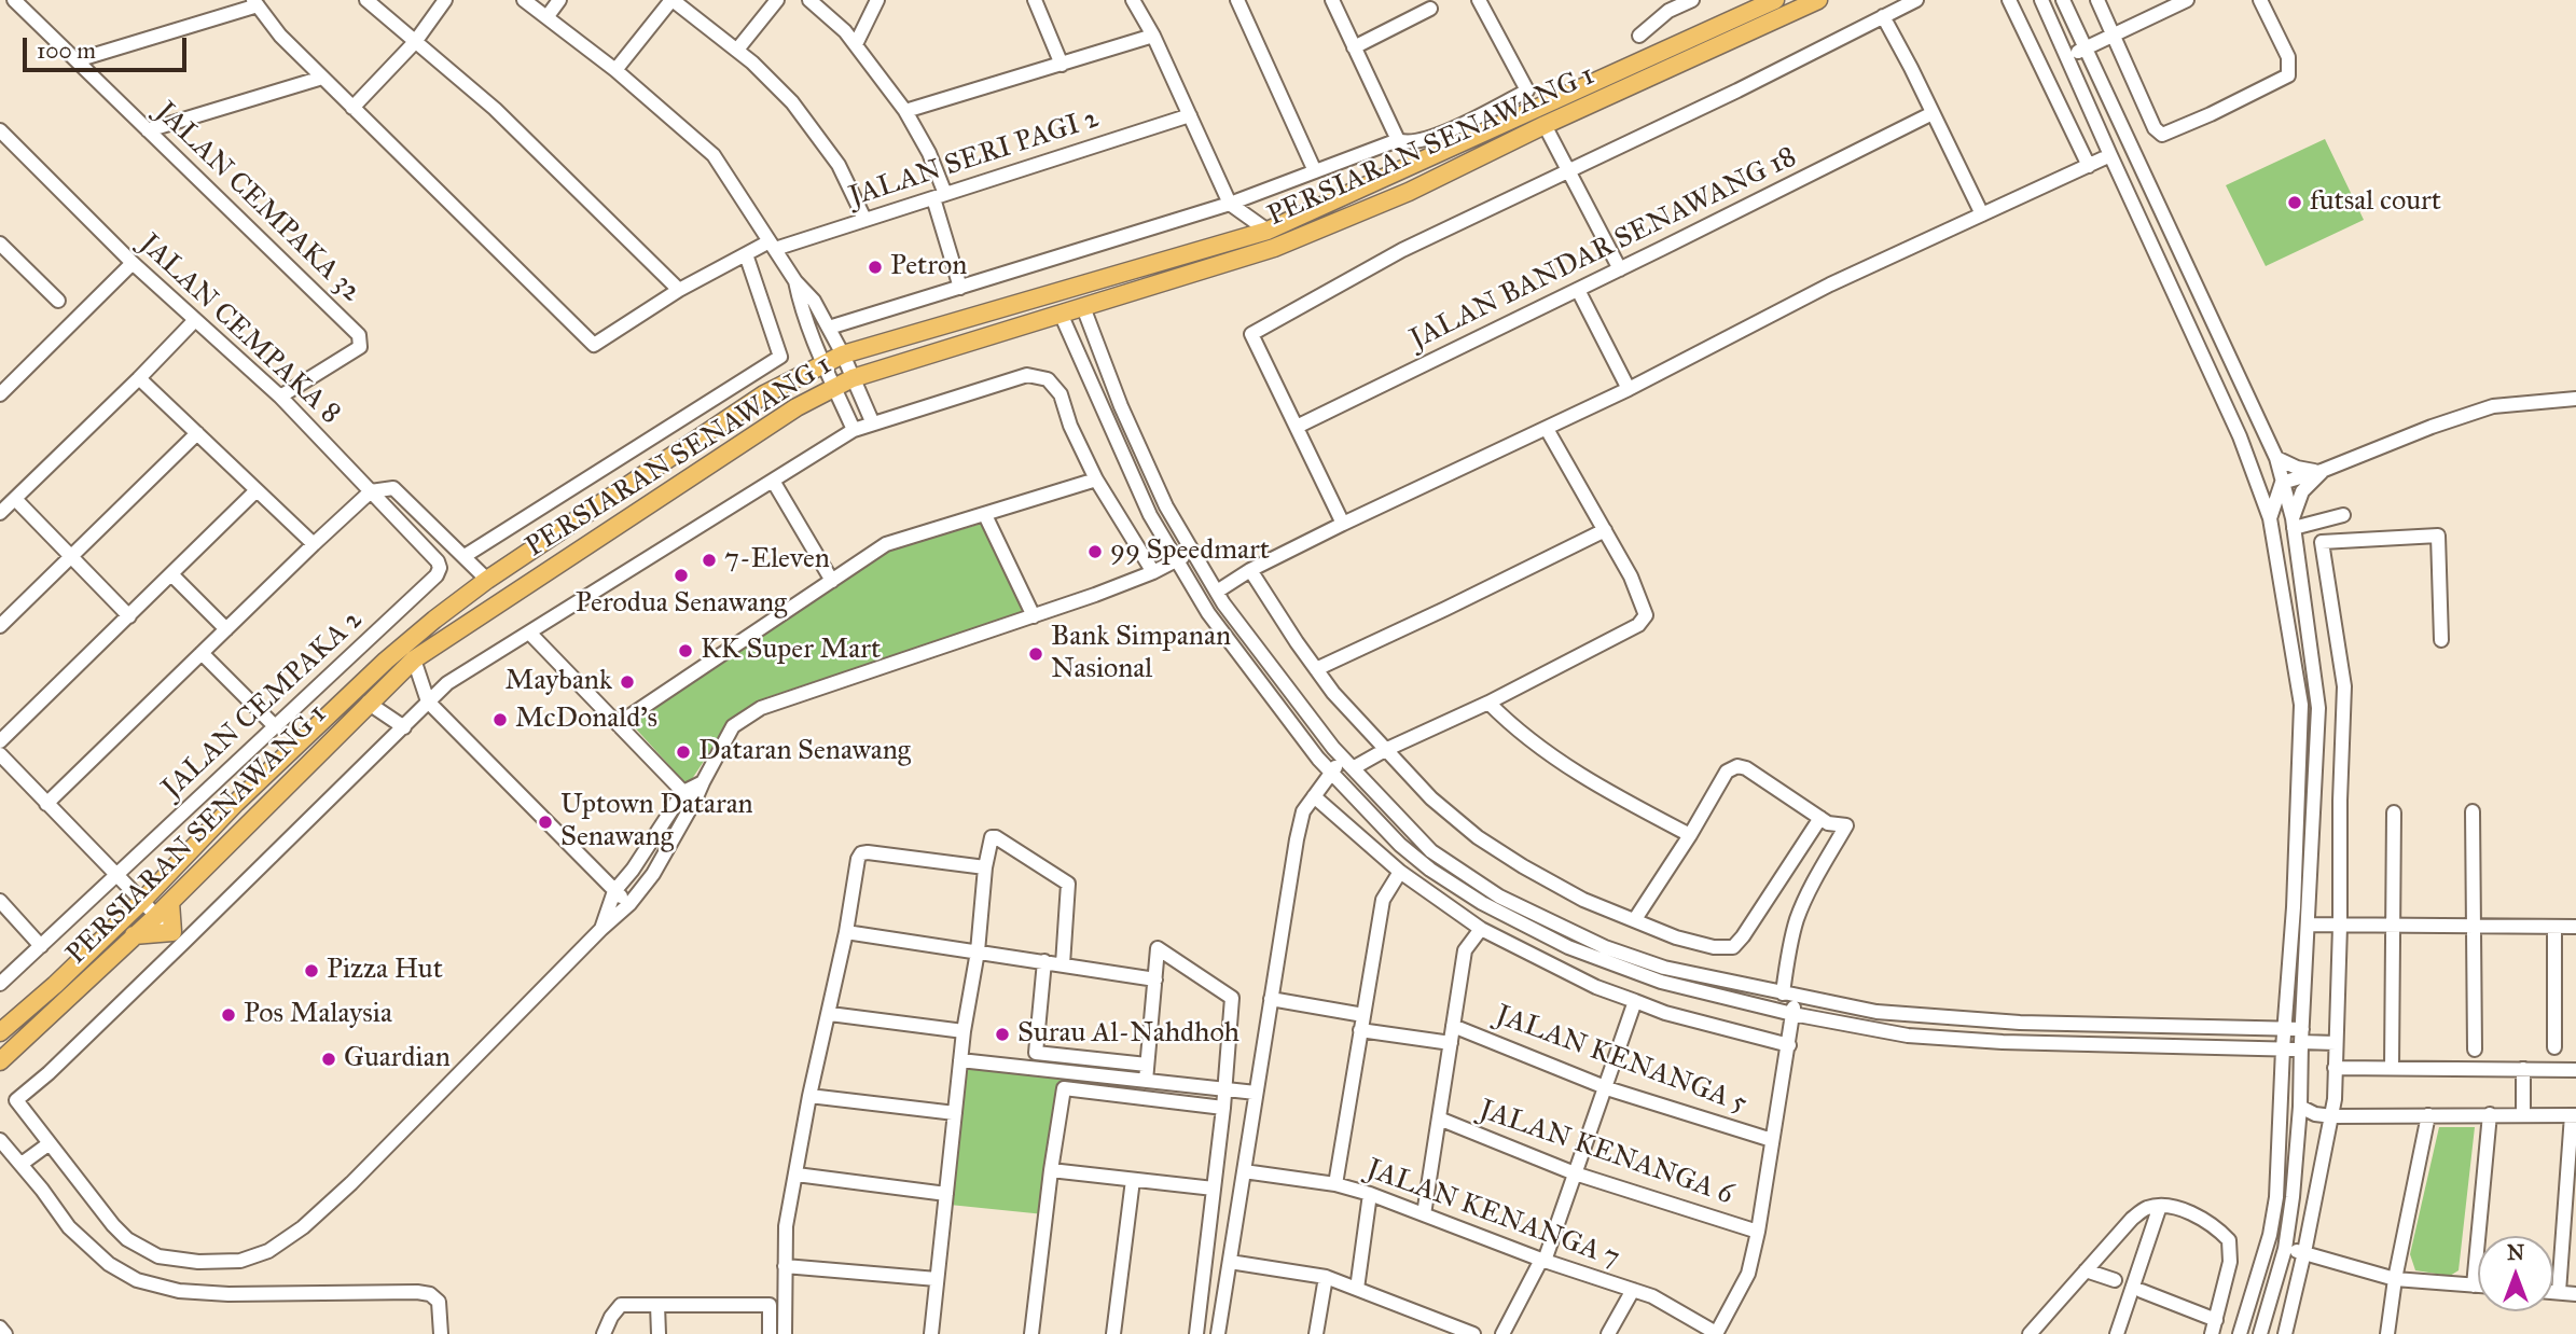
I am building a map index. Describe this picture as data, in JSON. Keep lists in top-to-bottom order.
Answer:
{
  "streets": {
    "main road": ["PERSIARAN SENAWANG 1"],
    "street": [
      "JALAN SERI PAGI 2",
      "JALAN CEMPAKA 32",
      "JALAN BANDAR SENAWANG 18",
      "JALAN CEMPAKA 8",
      "JALAN CEMPAKA 2",
      "JALAN KENANGA 5",
      "JALAN KENANGA 6",
      "JALAN KENANGA 7"
    ]
  },
  "crossings": [
    ["JALAN CEMPAKA 32", "JALAN CEMPAKA 8"],
    ["JALAN CEMPAKA 8", "JALAN CEMPAKA 2"]
  ],
  "places": [
    "futsal court",
    "Petron",
    "99 Speedmart",
    "7-Eleven",
    "Perodua Senawang",
    "KK Super Mart",
    "Bank Simpanan Nasional",
    "Maybank",
    "McDonald's",
    "Dataran Senawang",
    "Uptown Dataran Senawang",
    "Pizza Hut",
    "Pos Malaysia",
    "Surau Al-Nahdhoh",
    "Guardian"
  ],
  "scale_bar": "100 m",
  "north": "top"
}
